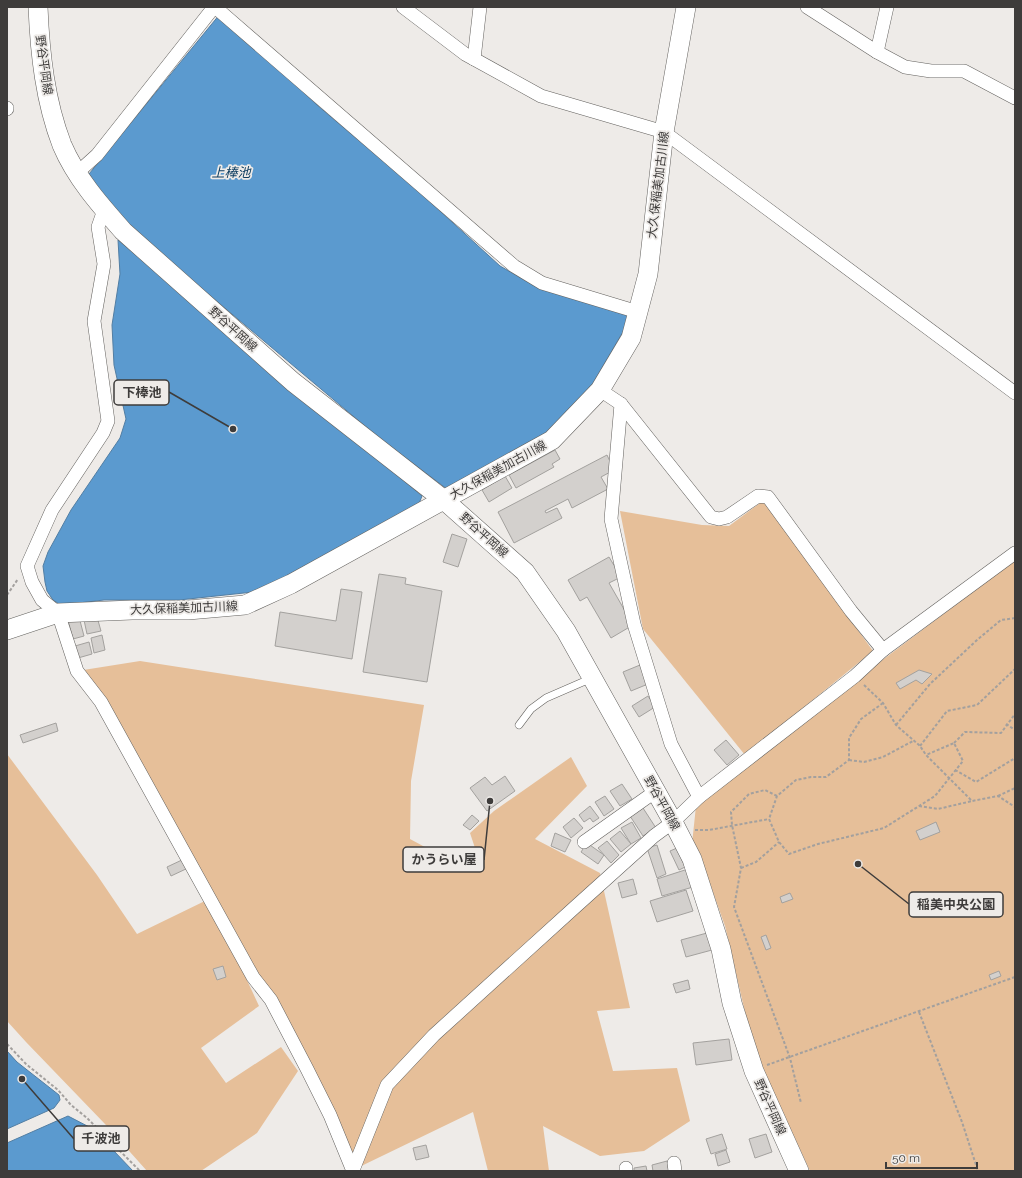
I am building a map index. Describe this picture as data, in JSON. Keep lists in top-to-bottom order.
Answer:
{
  "streets": {
    "main road": ["野谷平岡線", "大久保稲美加古川線"]
  },
  "crossings": [
    ["野谷平岡線", "大久保稲美加古川線"]
  ],
  "water": ["上棒池"],
  "places": [
    "下棒池",
    "かうらい屋",
    "稲美中央公園",
    "千波池"
  ],
  "scale_bar": "50 m"
}
